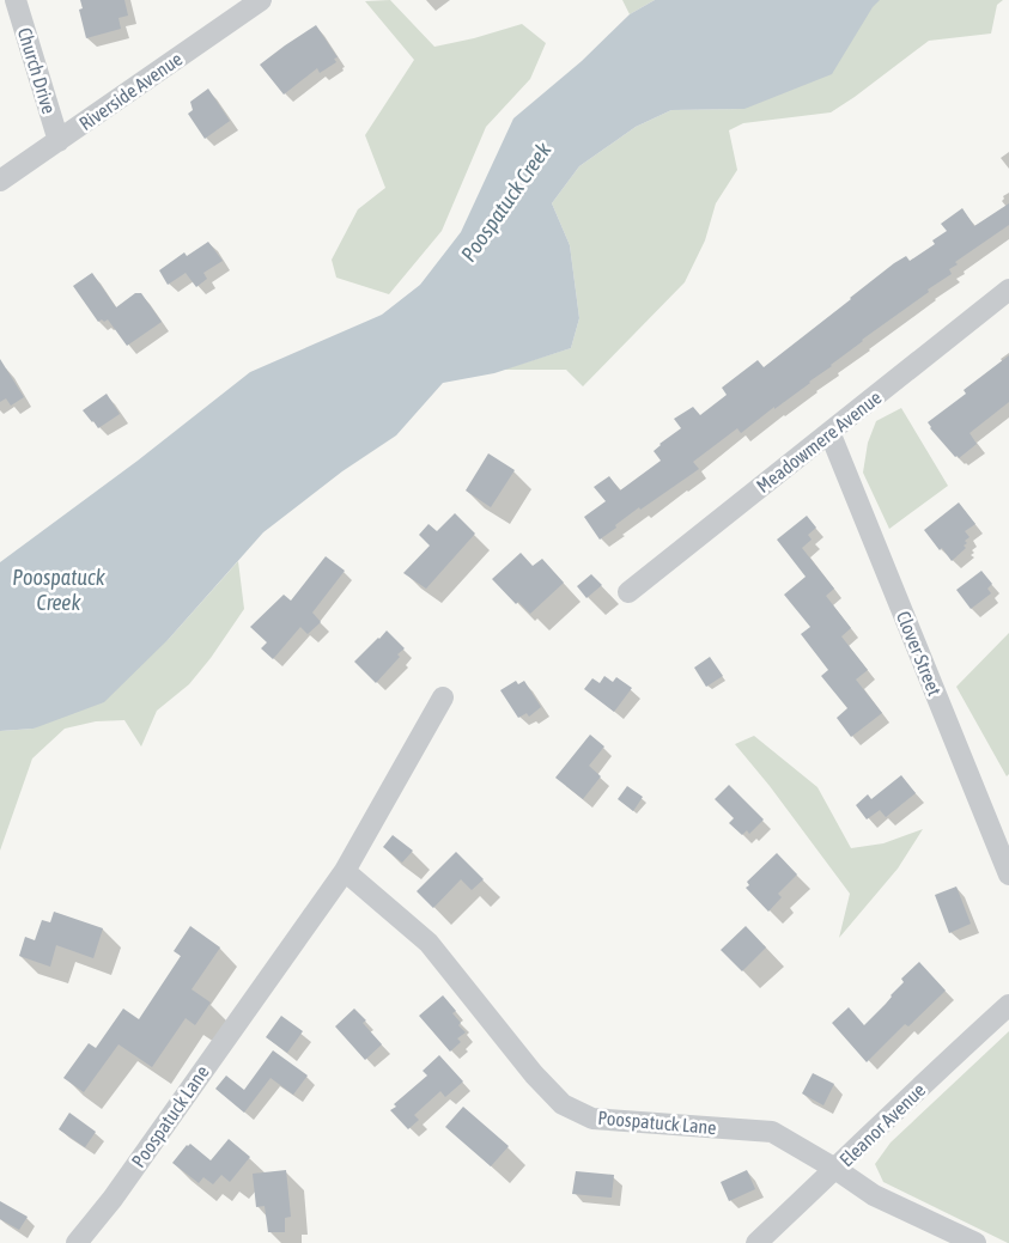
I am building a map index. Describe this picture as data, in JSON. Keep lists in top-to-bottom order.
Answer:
{
  "streets": {
    "street": [
      "Church Drive",
      "Riverside Avenue",
      "Meadowmere Avenue",
      "Clover Street",
      "Poospatuck Lane",
      "Eleanor Avenue"
    ]
  },
  "crossings": [
    ["Church Drive", "Riverside Avenue"],
    ["Meadowmere Avenue", "Clover Street"],
    ["Poospatuck Lane", "Eleanor Avenue"]
  ],
  "water": ["Poospatuck Creek"]
}
